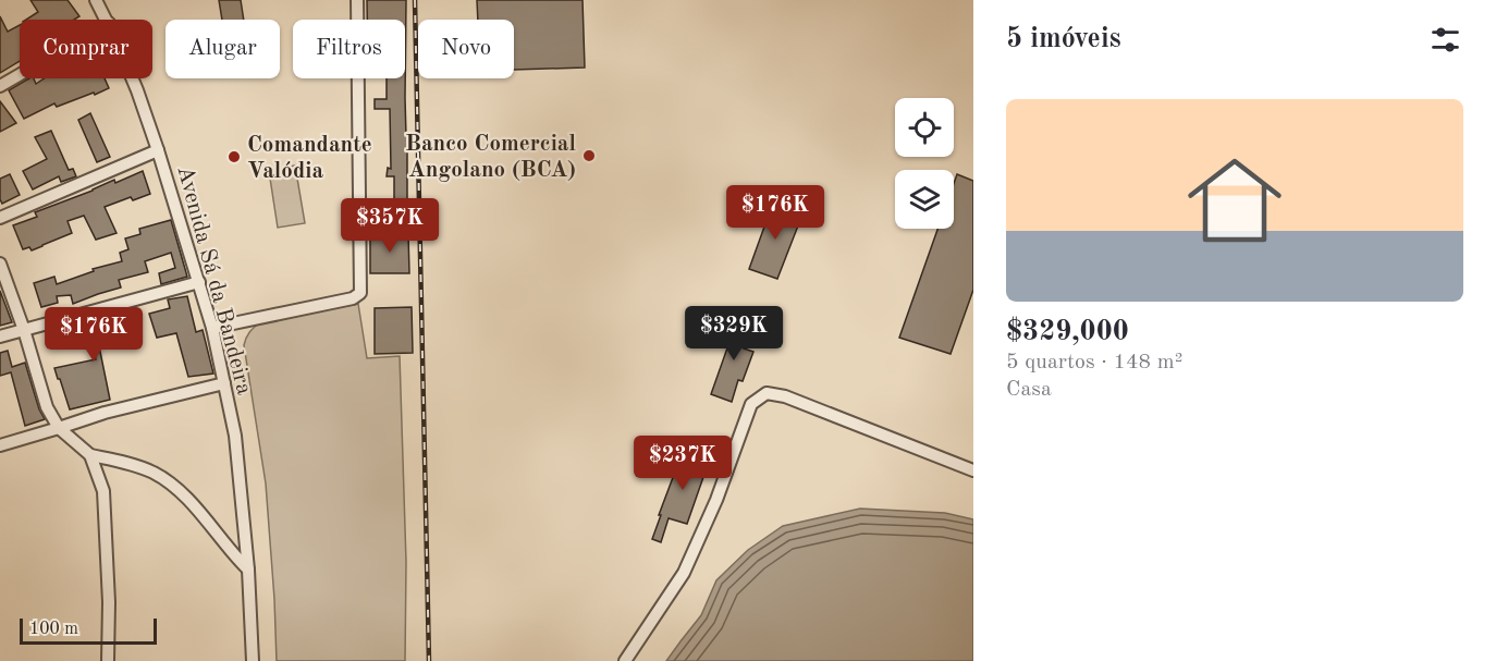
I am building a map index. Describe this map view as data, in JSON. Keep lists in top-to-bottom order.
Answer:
{
  "streets": {
    "street": ["Avenida Sá da Bandeira"]
  },
  "places": ["Banco Comercial Angolano (BCA)", "Comandante Valódia"],
  "scale_bar": "100 m",
  "page": {
    "heading": "5 imóveis",
    "chip": [
      "Comprar",
      "Alugar",
      "Filtros",
      "Novo"
    ],
    "list": [
      {
        "name": "$329,000",
        "note": "5 quartos · 148 m² · Casa"
      }
    ],
    "price": [
      "$176K",
      "$357K",
      "$329K",
      "$176K",
      "$237K"
    ],
    "scale": "100 m"
  }
}
